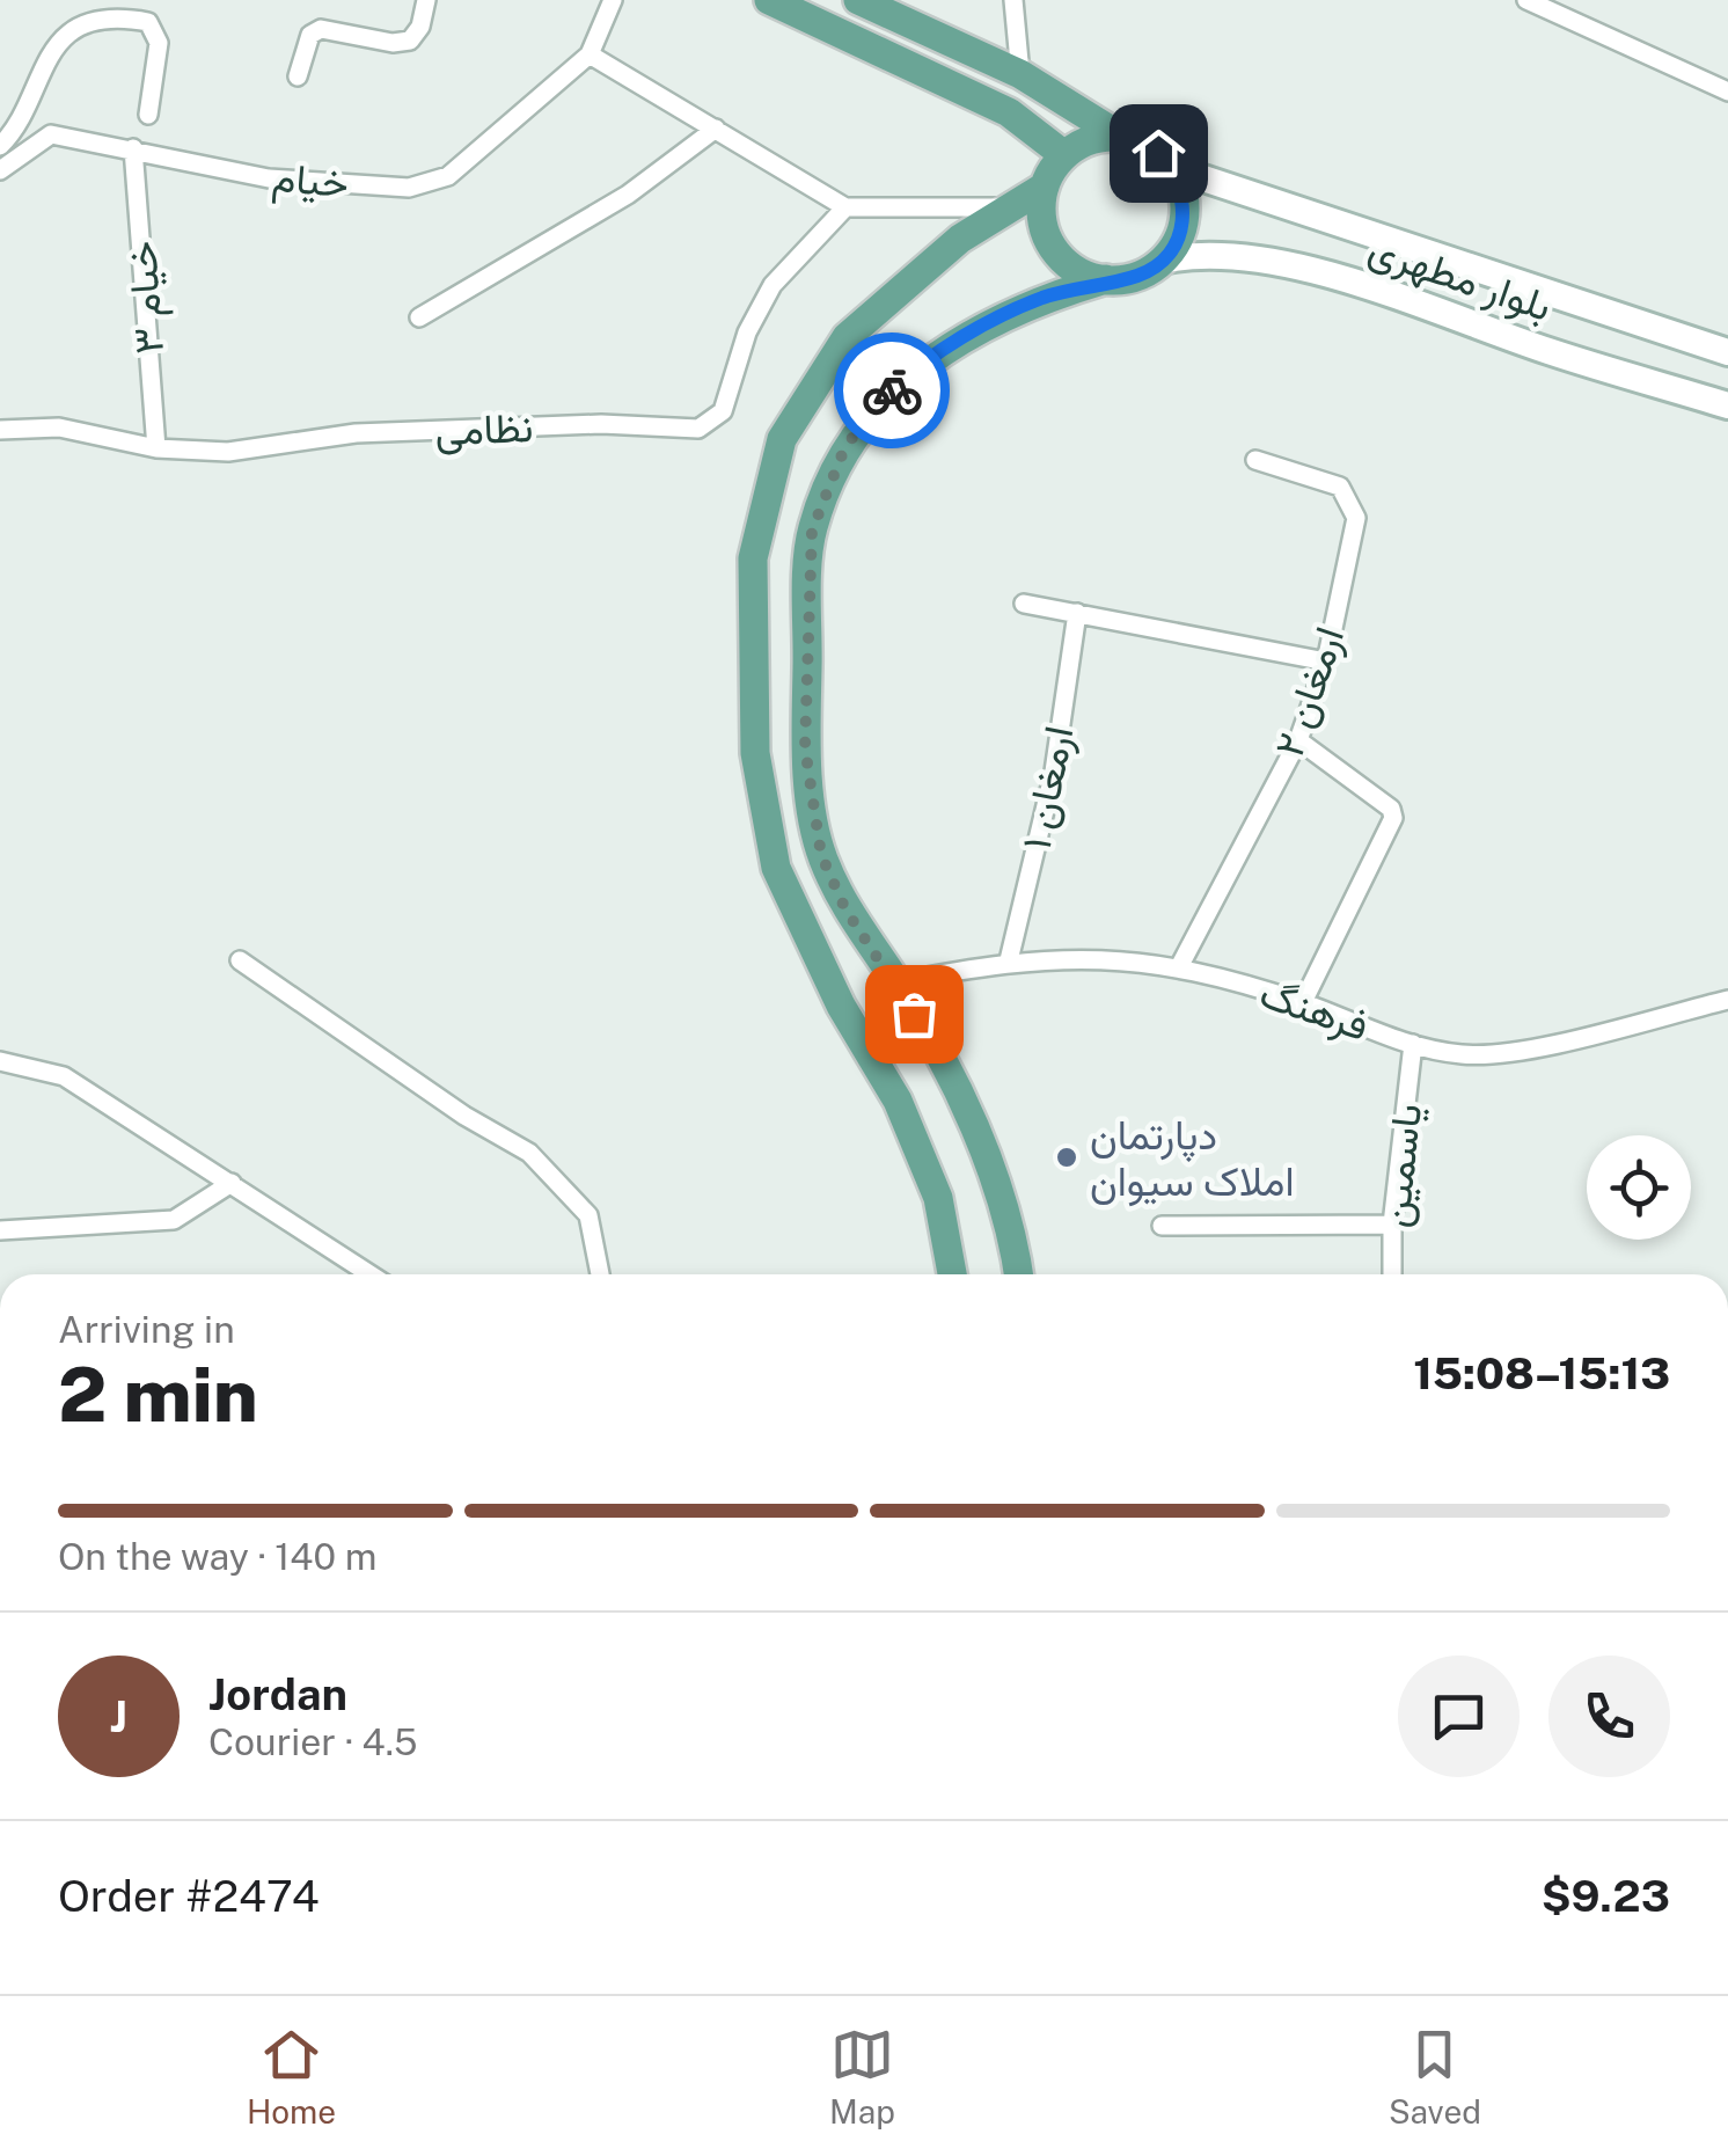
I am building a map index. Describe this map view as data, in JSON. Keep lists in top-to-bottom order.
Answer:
{
  "streets": {
    "street": [
      "خیام",
      "بلوار مطهری",
      "خیام ۳",
      "نظامی",
      "ارمغان ۲",
      "ارمغان ۱",
      "فرهنگ",
      "یاسمین"
    ]
  },
  "crossings": [
    ["خیام", "خیام ۳"],
    ["خیام ۳", "نظامی"],
    ["ارمغان ۲", "فرهنگ"],
    ["ارمغان ۱", "فرهنگ"],
    ["فرهنگ", "یاسمین"]
  ],
  "places": ["دپارتمان املاک سیوان"],
  "page": {
    "heading": ["2 min", "Arriving in", "15:08–15:13"],
    "panel": [
      "Jordan",
      "Courier · 4.5",
      "Order #2474",
      "$9.23"
    ],
    "bar": "On the way · 140 m",
    "round": "J",
    "tabs": ["Home", "Map", "Saved"]
  }
}
